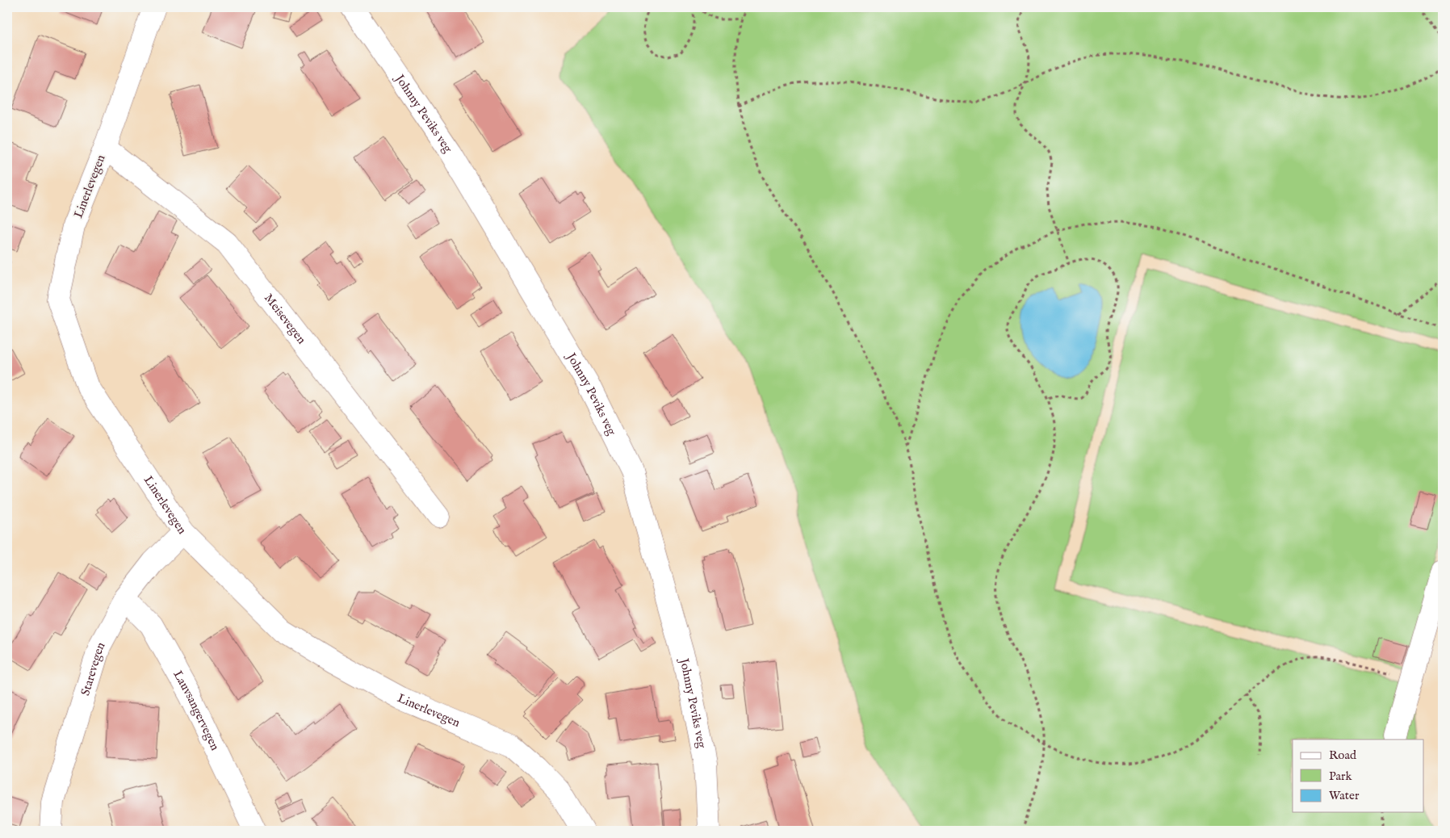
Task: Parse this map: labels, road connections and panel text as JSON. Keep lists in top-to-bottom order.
{
  "streets": {
    "street": [
      "Johnny Peviks veg",
      "Linerlevegen",
      "Meisevegen",
      "Starevegen",
      "Lauvsangervegen"
    ]
  },
  "crossings": [
    ["Linerlevegen", "Meisevegen"],
    ["Linerlevegen", "Starevegen"],
    ["Starevegen", "Lauvsangervegen"]
  ],
  "legend": ["Road", "Park", "Water"]
}
